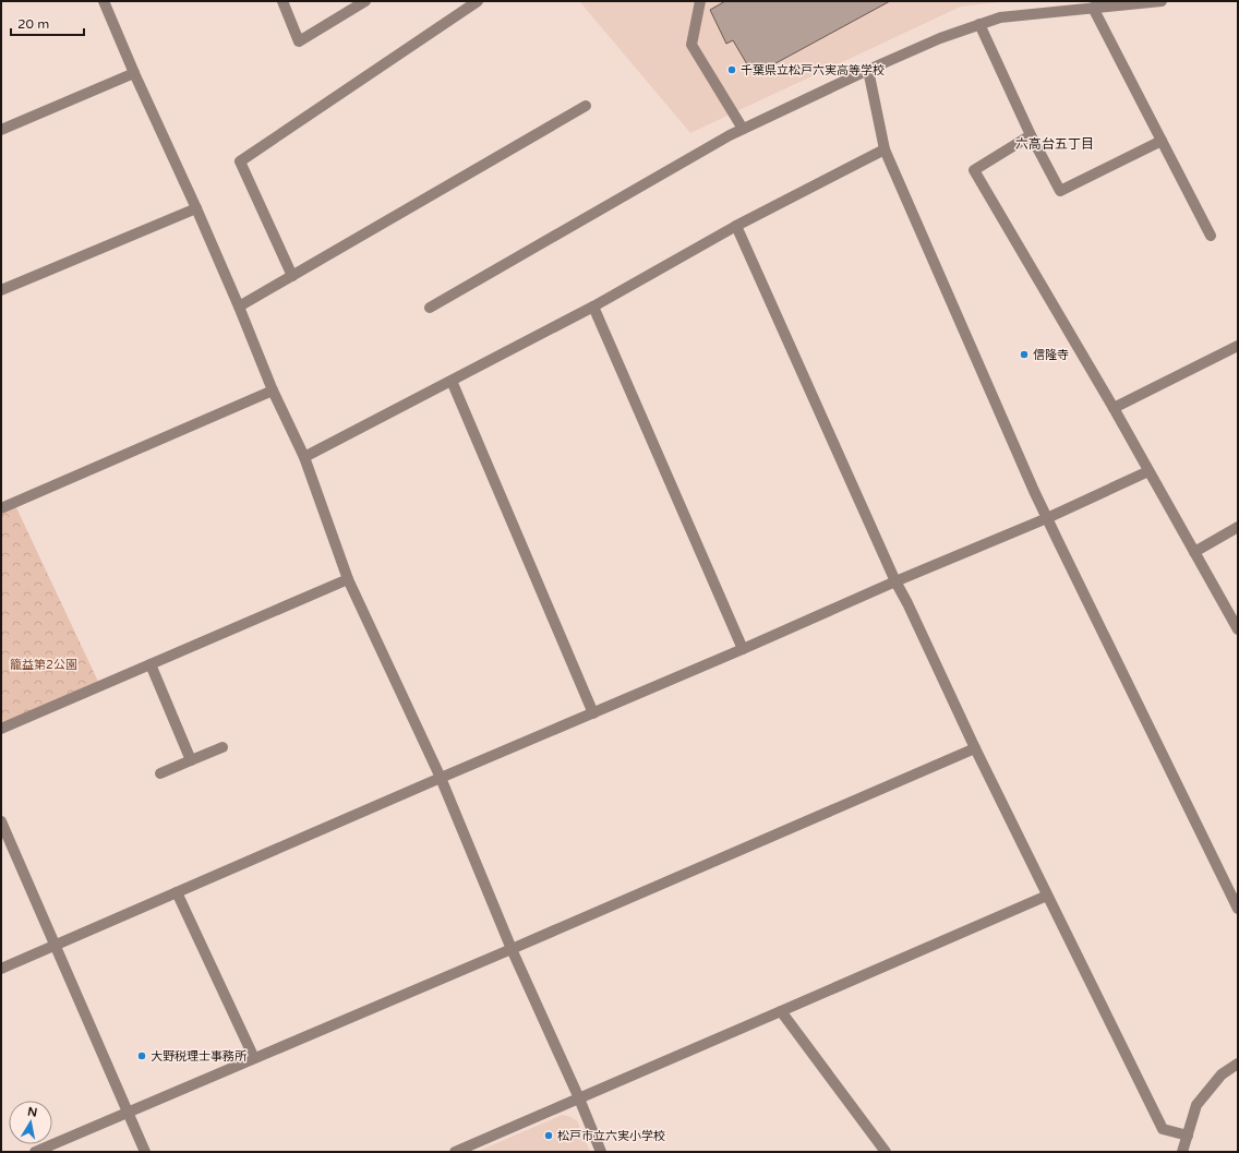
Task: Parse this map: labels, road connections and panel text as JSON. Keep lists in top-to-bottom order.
{
  "districts": ["六高台五丁目"],
  "parks": ["籠益第2公園"],
  "places": [
    "千葉県立松戸六実高等学校",
    "信隆寺",
    "大野税理士事務所",
    "松戸市立六実小学校"
  ],
  "scale_bar": "20 m",
  "north": "top"
}
